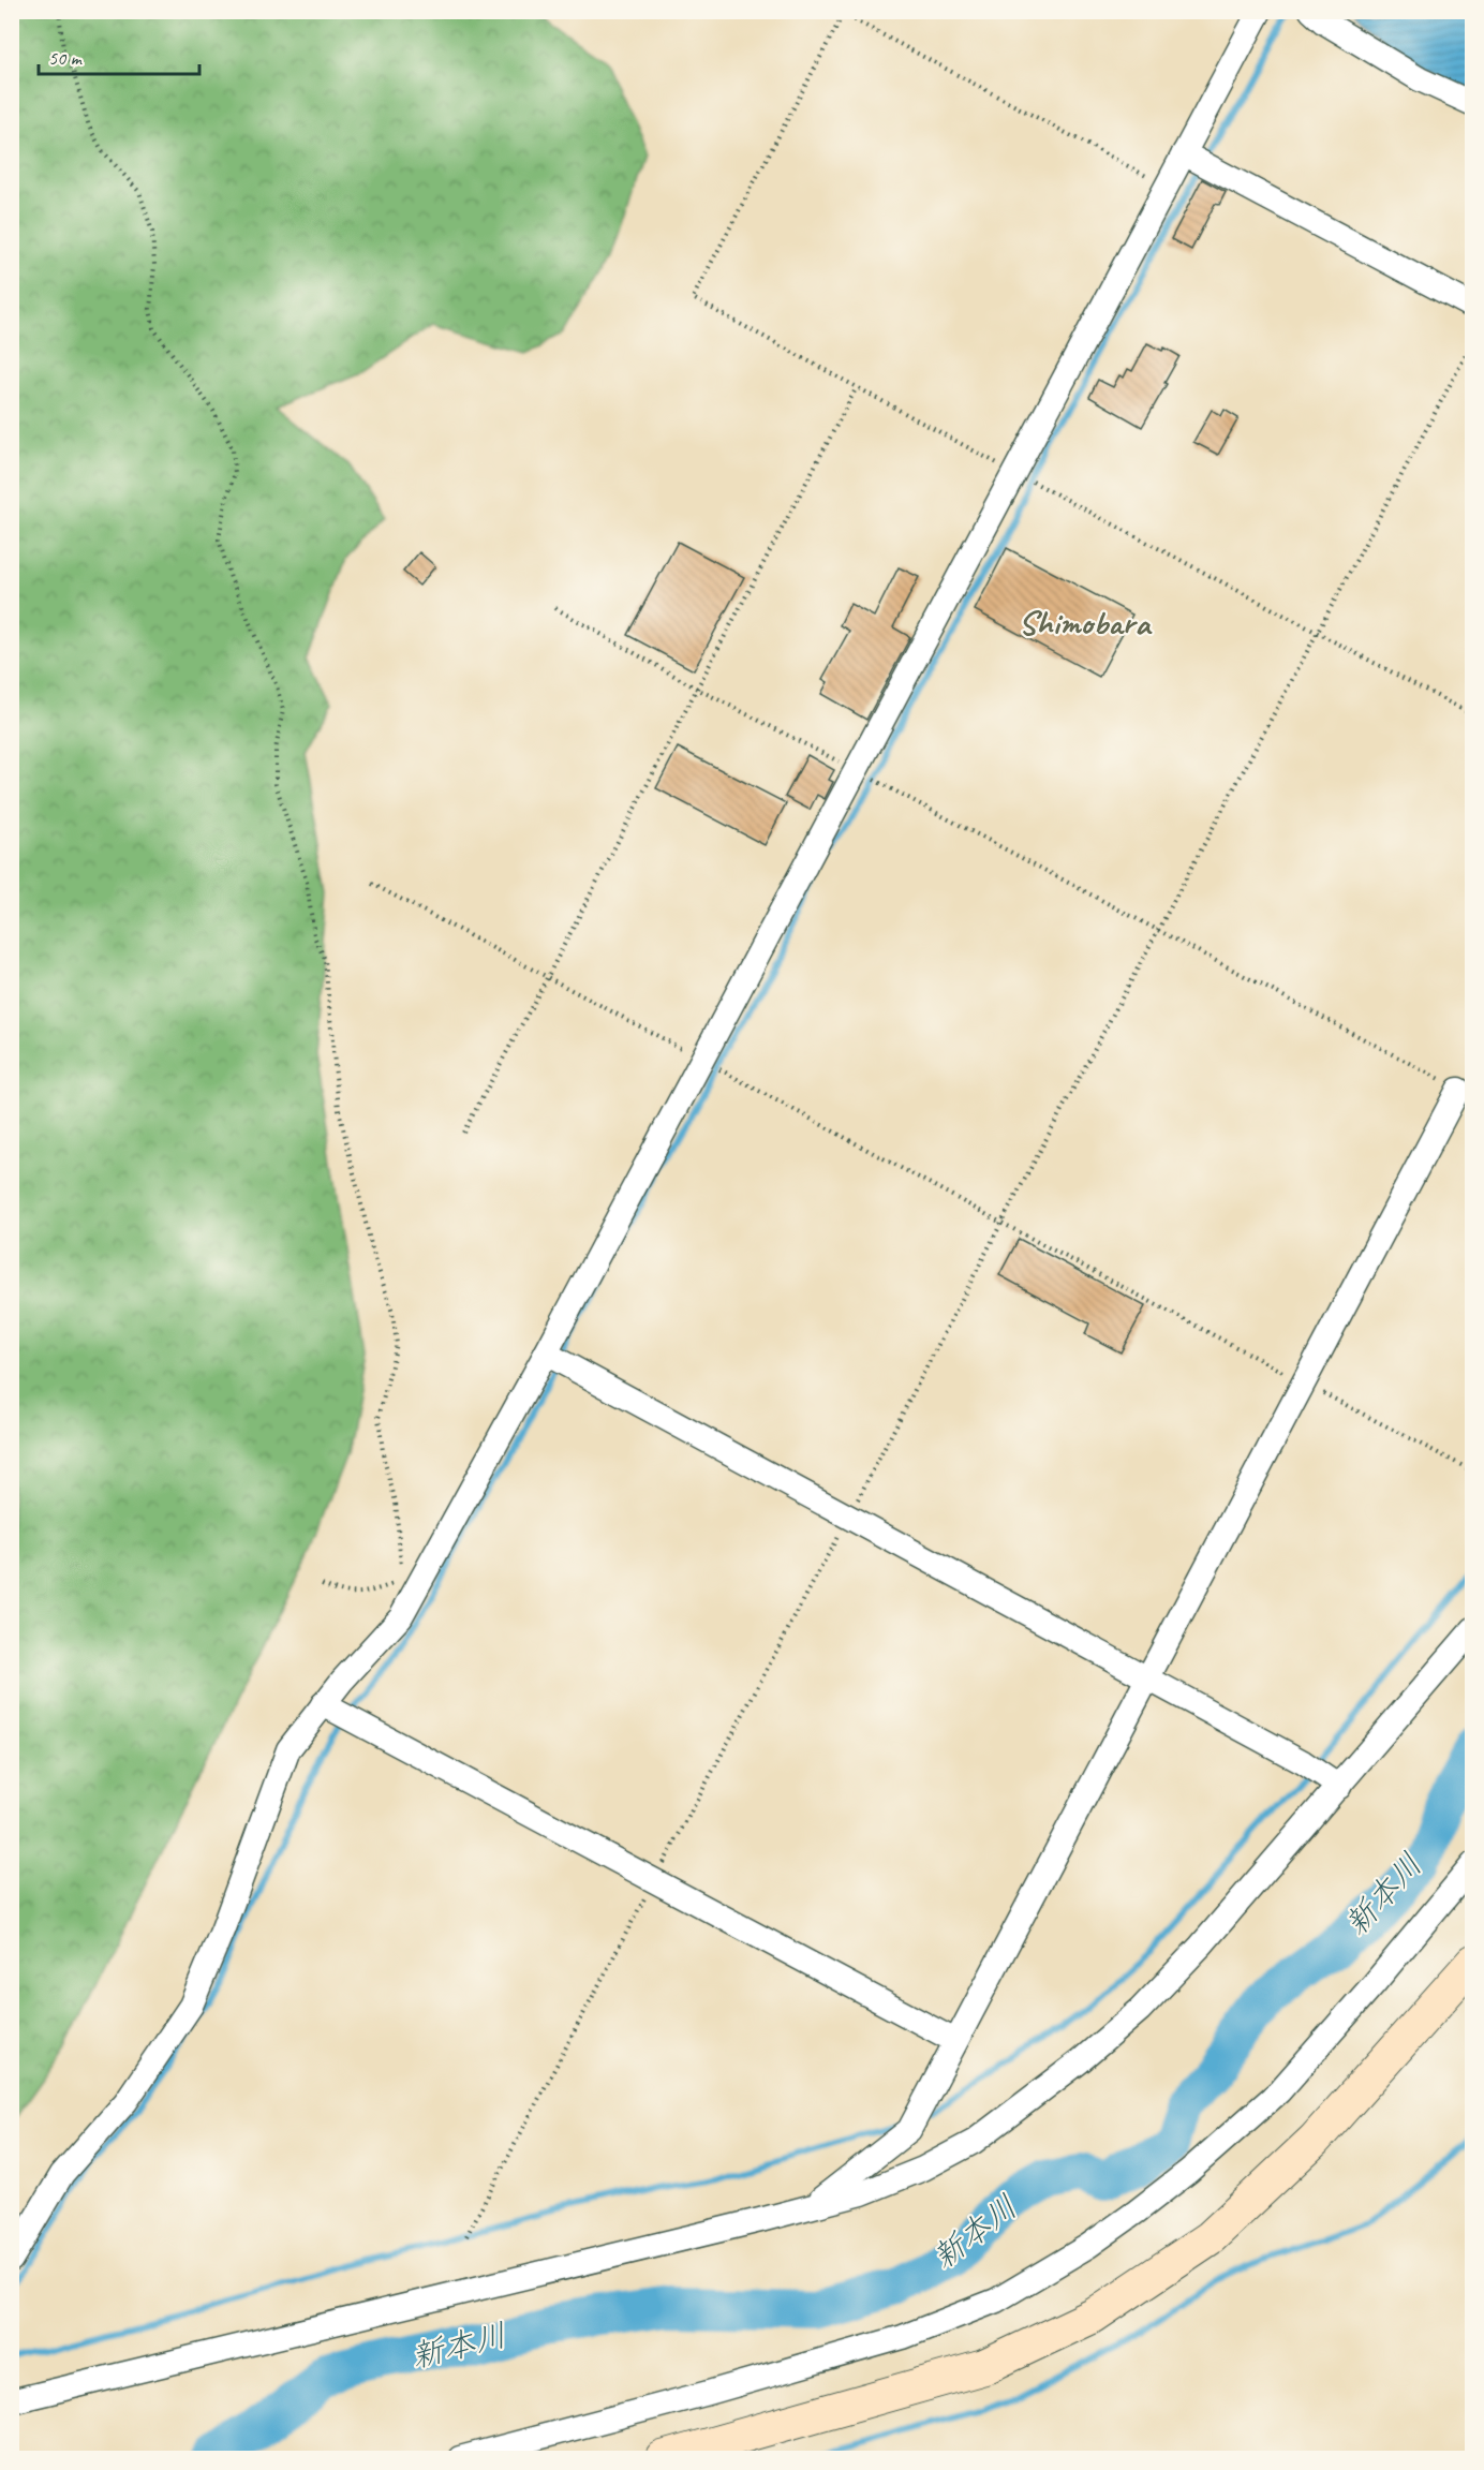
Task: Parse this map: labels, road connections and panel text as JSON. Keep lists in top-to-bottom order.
{
  "districts": ["Shimobara"],
  "water": ["新本川"],
  "scale_bar": "50 m"
}
